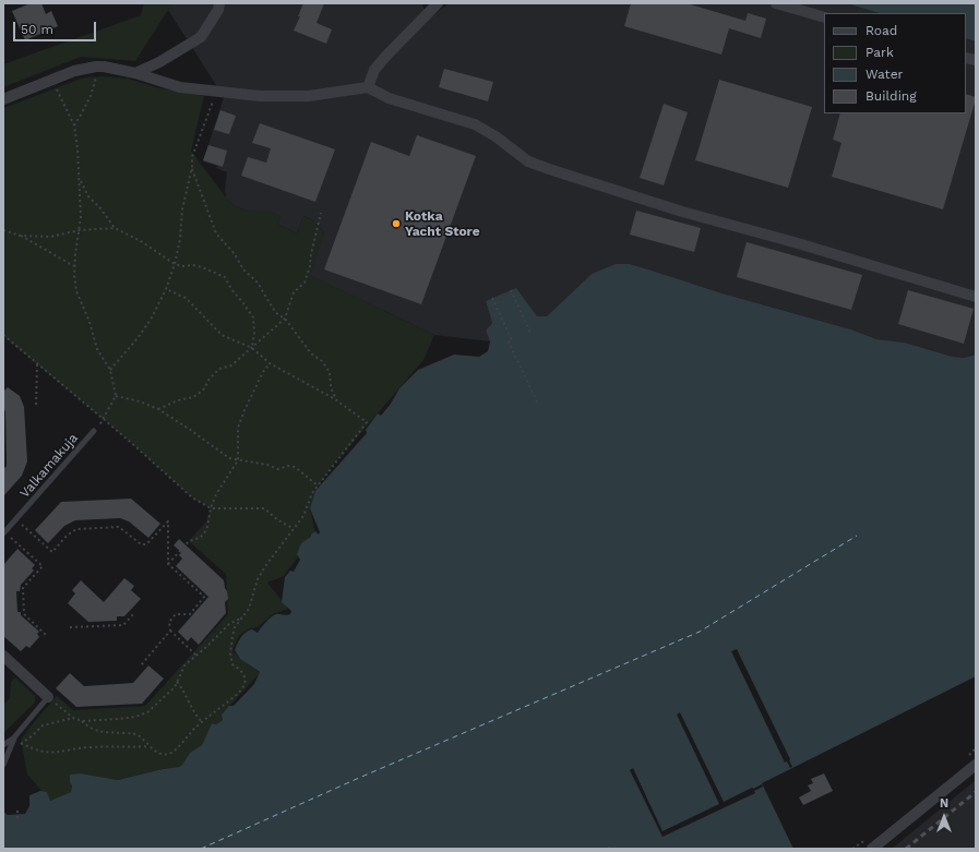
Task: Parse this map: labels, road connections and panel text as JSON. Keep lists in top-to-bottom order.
{
  "streets": {
    "lane": ["Valkamakuja"]
  },
  "places": ["Kotka Yacht Store"],
  "legend": [
    "Road",
    "Park",
    "Water",
    "Building"
  ],
  "scale_bar": "50 m",
  "north": "top"
}
